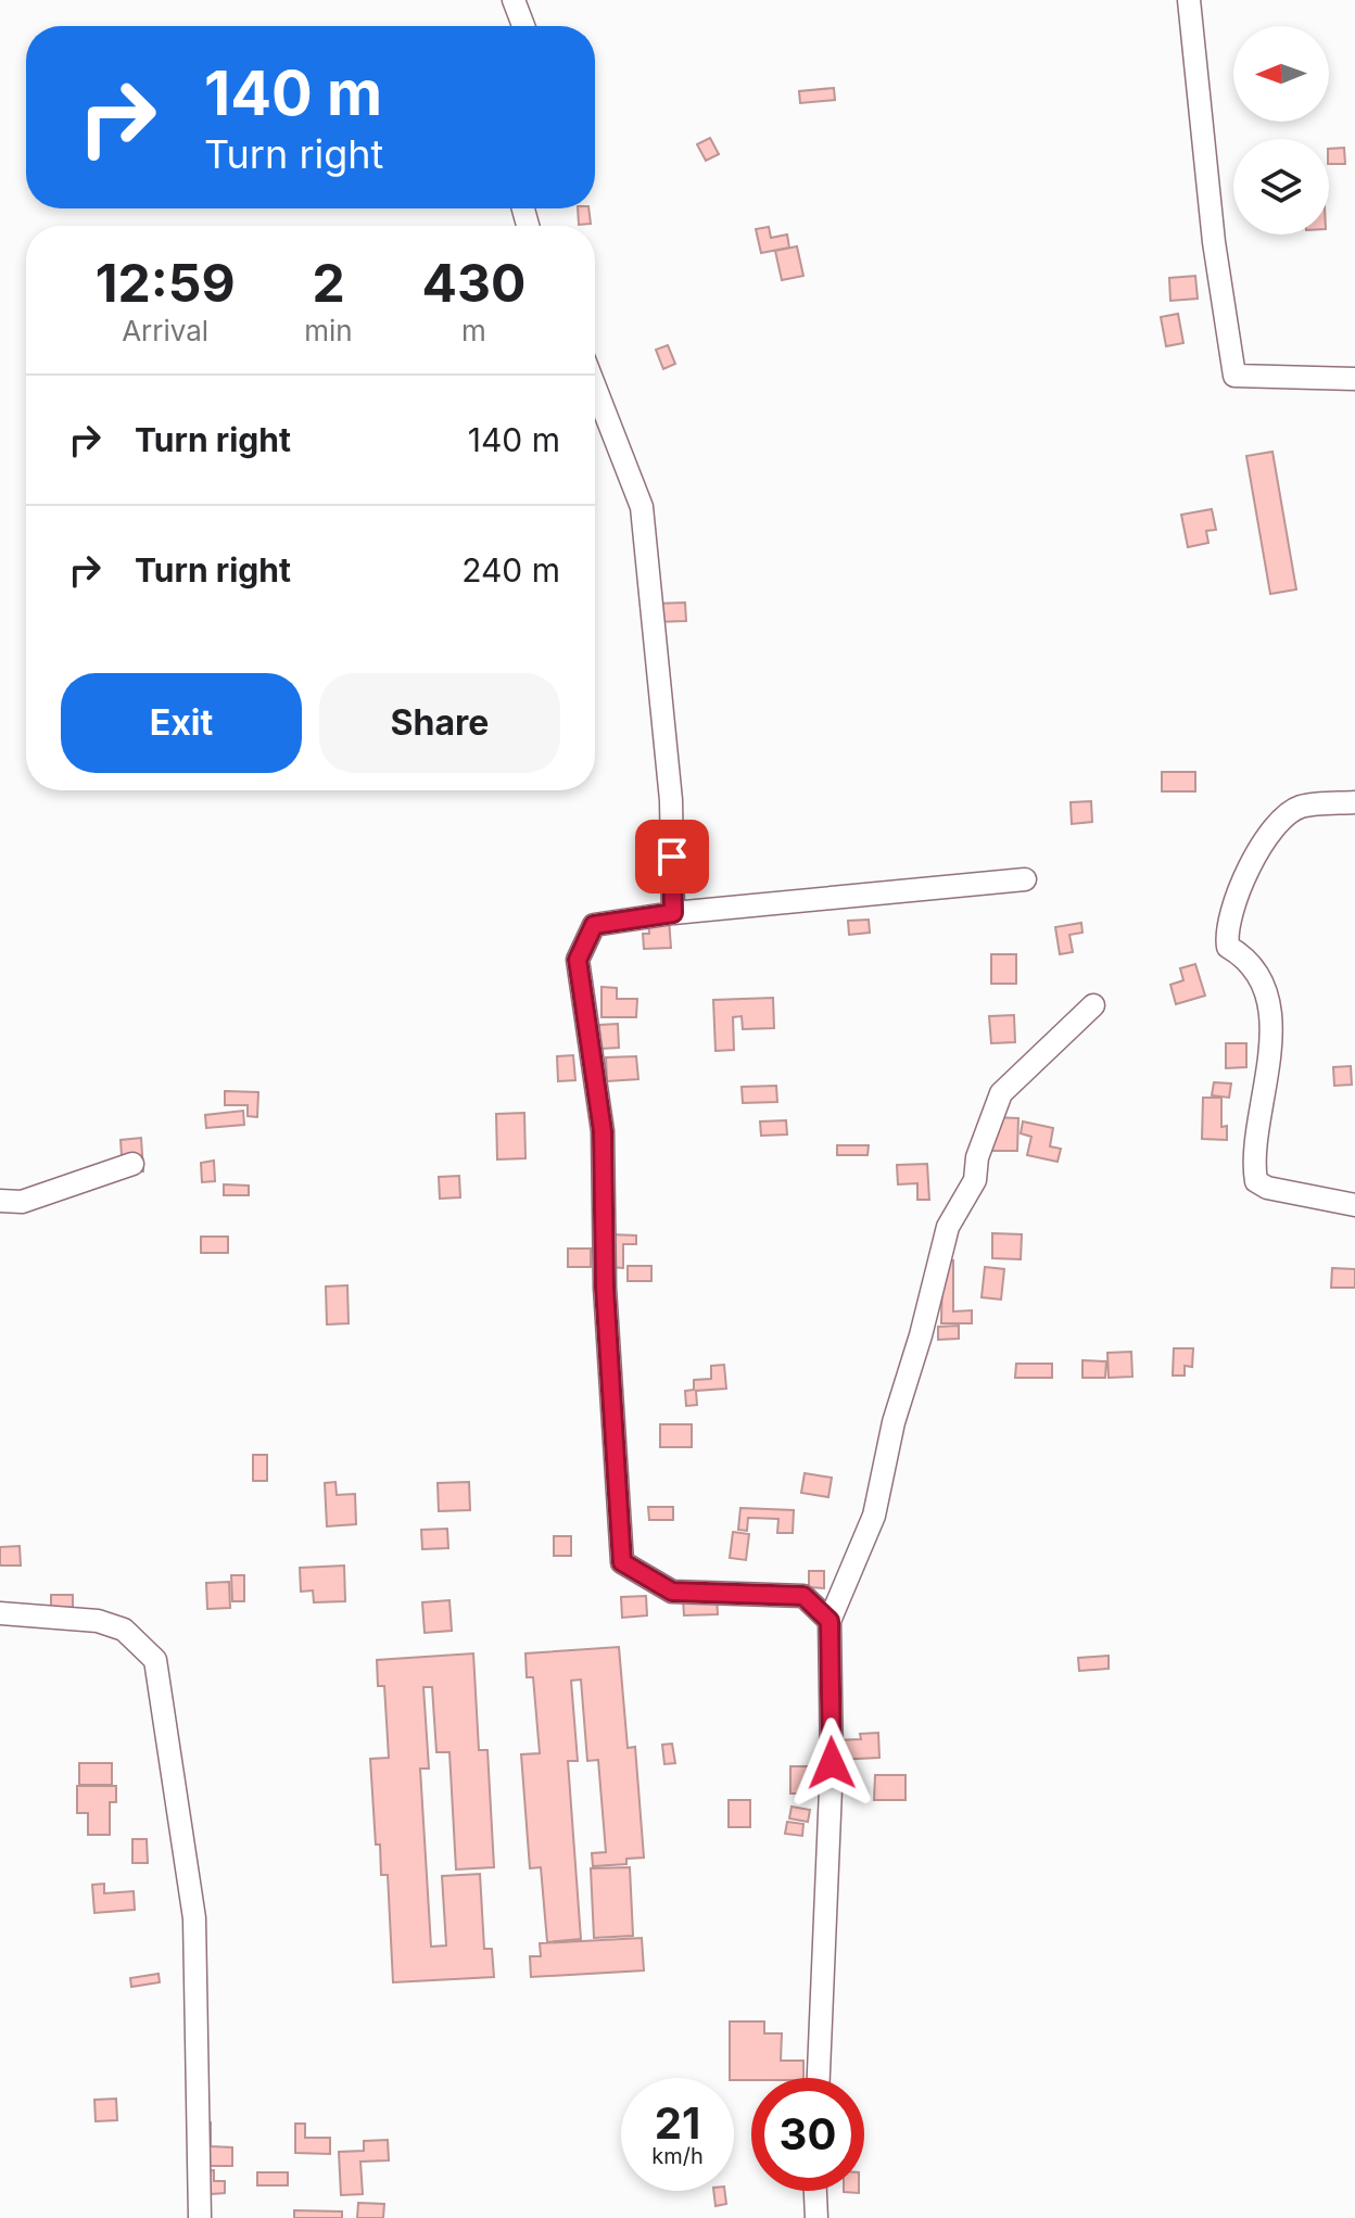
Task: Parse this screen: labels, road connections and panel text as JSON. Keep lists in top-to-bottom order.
{
  "north": "left",
  "page": {
    "turn": ["140 m", "Turn right"],
    "eta": [
      "12:59",
      "Arrival",
      "2",
      "min",
      "430",
      "m"
    ],
    "list": [
      {
        "name": "Turn right",
        "value": "140 m"
      },
      {
        "name": "Turn right",
        "value": "240 m"
      }
    ],
    "buttons": ["Exit", "Share"],
    "speed": "21 km/h",
    "limit": "30"
  }
}
